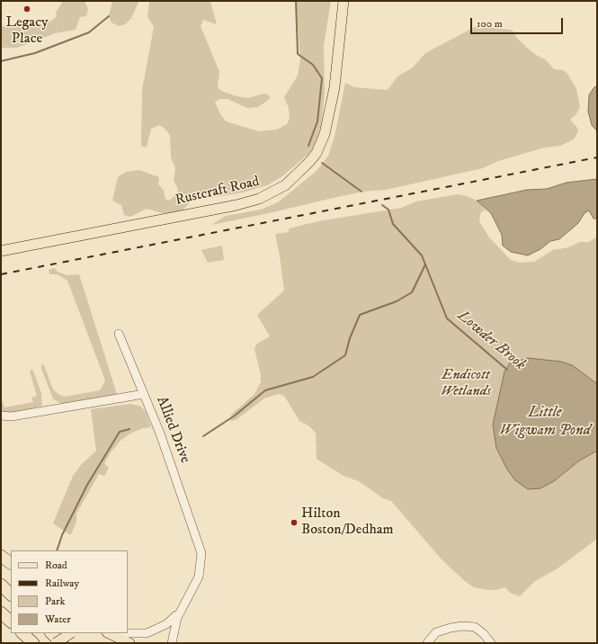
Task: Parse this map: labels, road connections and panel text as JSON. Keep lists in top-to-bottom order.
{
  "streets": {
    "main road": ["Rustcraft Road"],
    "street": ["Allied Drive"]
  },
  "water": ["Lowder Brook", "Little Wigwam Pond"],
  "parks": ["Endicott Wetlands"],
  "places": ["Legacy Place", "Hilton Boston/Dedham"],
  "legend": [
    "Road",
    "Railway",
    "Park",
    "Water"
  ],
  "scale_bar": "100 m"
}
